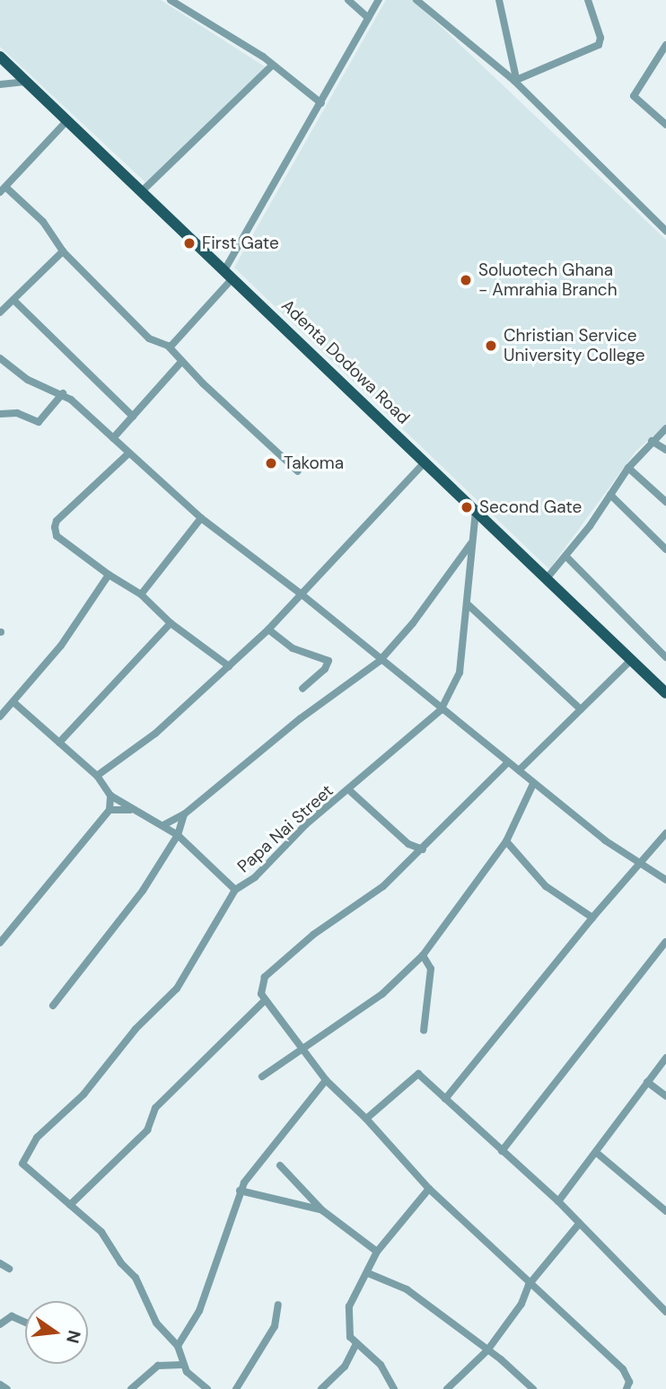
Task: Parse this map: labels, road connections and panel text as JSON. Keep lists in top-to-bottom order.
{
  "streets": {
    "main road": ["Adenta Dodowa Road"],
    "street": ["Papa Nai Street"]
  },
  "crossings": [
    ["Adenta Dodowa Road", "Papa Nai Street"]
  ],
  "places": [
    "First Gate",
    "Soluotech Ghana - Amrahia Branch",
    "Christian Service University College",
    "Takoma",
    "Second Gate"
  ],
  "north": "right"
}
